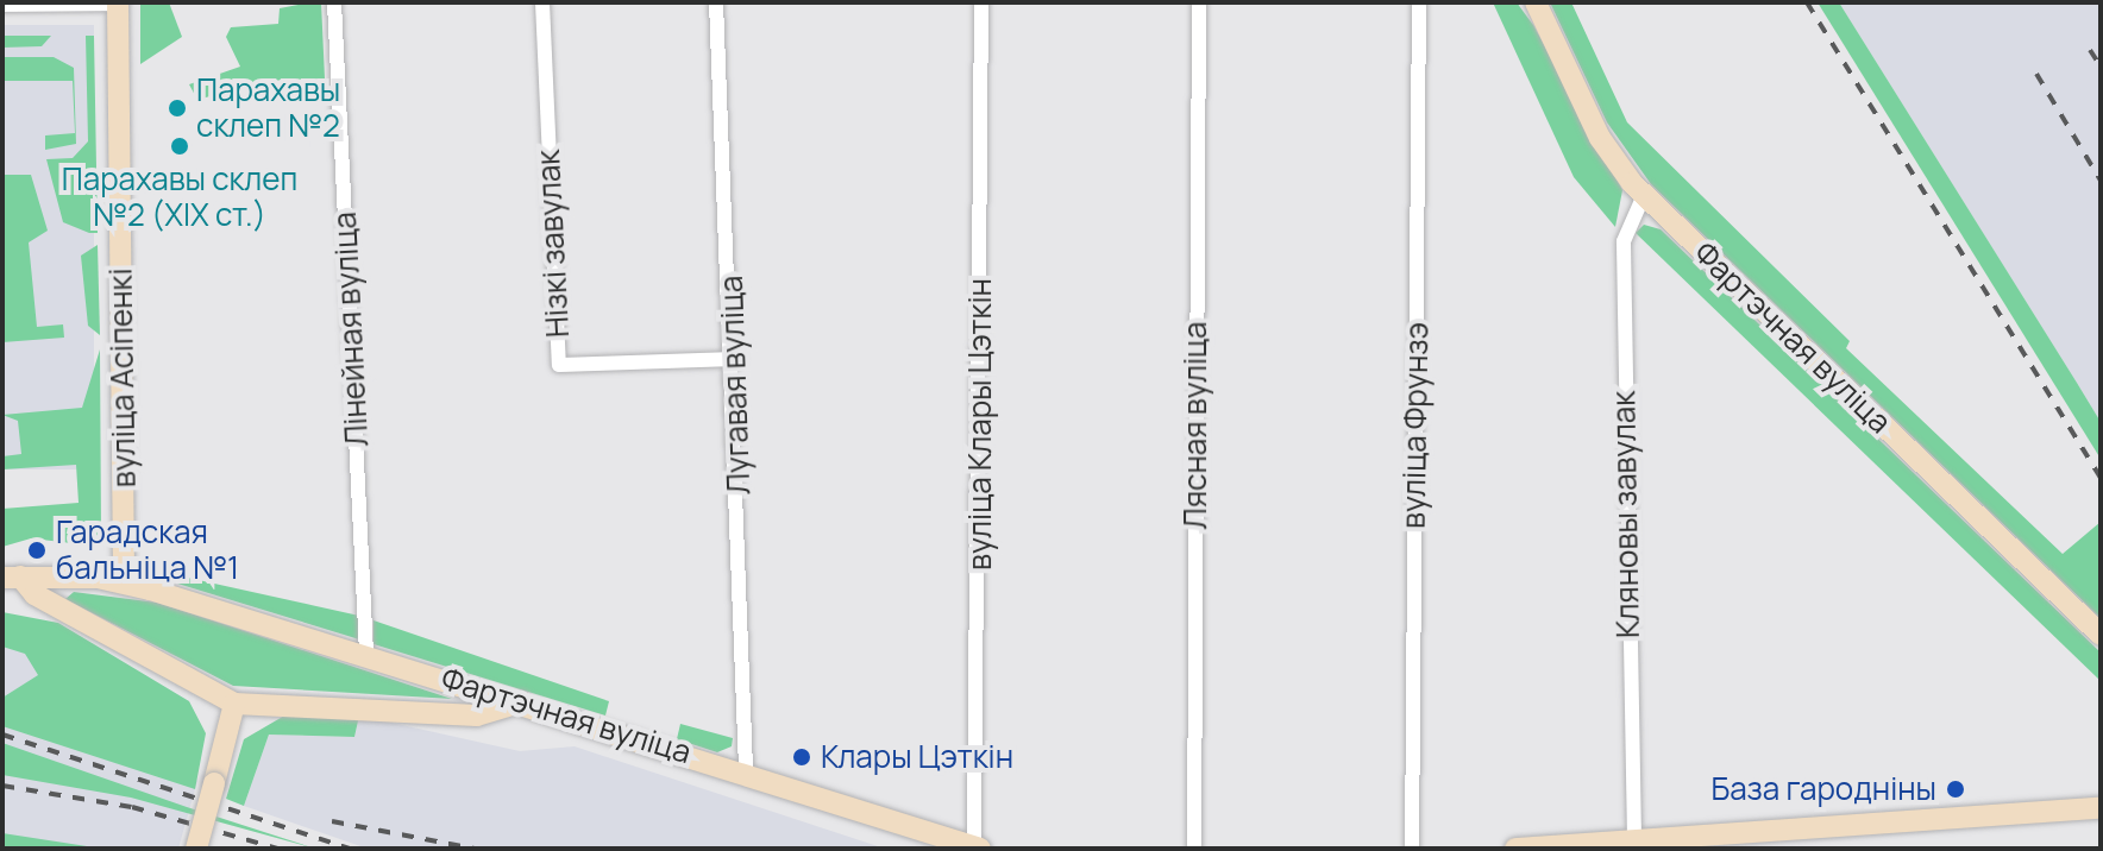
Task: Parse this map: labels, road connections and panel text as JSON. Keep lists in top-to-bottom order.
{
  "streets": {
    "main road": ["Фартэчная вуліца", "вуліца Асіпенкі"],
    "street": [
      "Нізкі завулак",
      "Лінейная вуліца",
      "Лугавая вуліца",
      "вуліца Клары Цэткін",
      "Лясная вуліца",
      "вуліца Фрунзэ",
      "Кляновы завулак"
    ]
  },
  "crossings": [
    ["Нізкі завулак", "Лугавая вуліца"],
    ["Лінейная вуліца", "Фартэчная вуліца"],
    ["Фартэчная вуліца", "вуліца Асіпенкі"],
    ["Фартэчная вуліца", "Лугавая вуліца"],
    ["Фартэчная вуліца", "вуліца Клары Цэткін"],
    ["Фартэчная вуліца", "Кляновы завулак"]
  ],
  "places": [
    "Парахавы склеп №2",
    "Парахавы склеп №2 (XIX ст.)",
    "Гарадская бальніца №1",
    "Клары Цэткін",
    "База гародніны"
  ]
}
